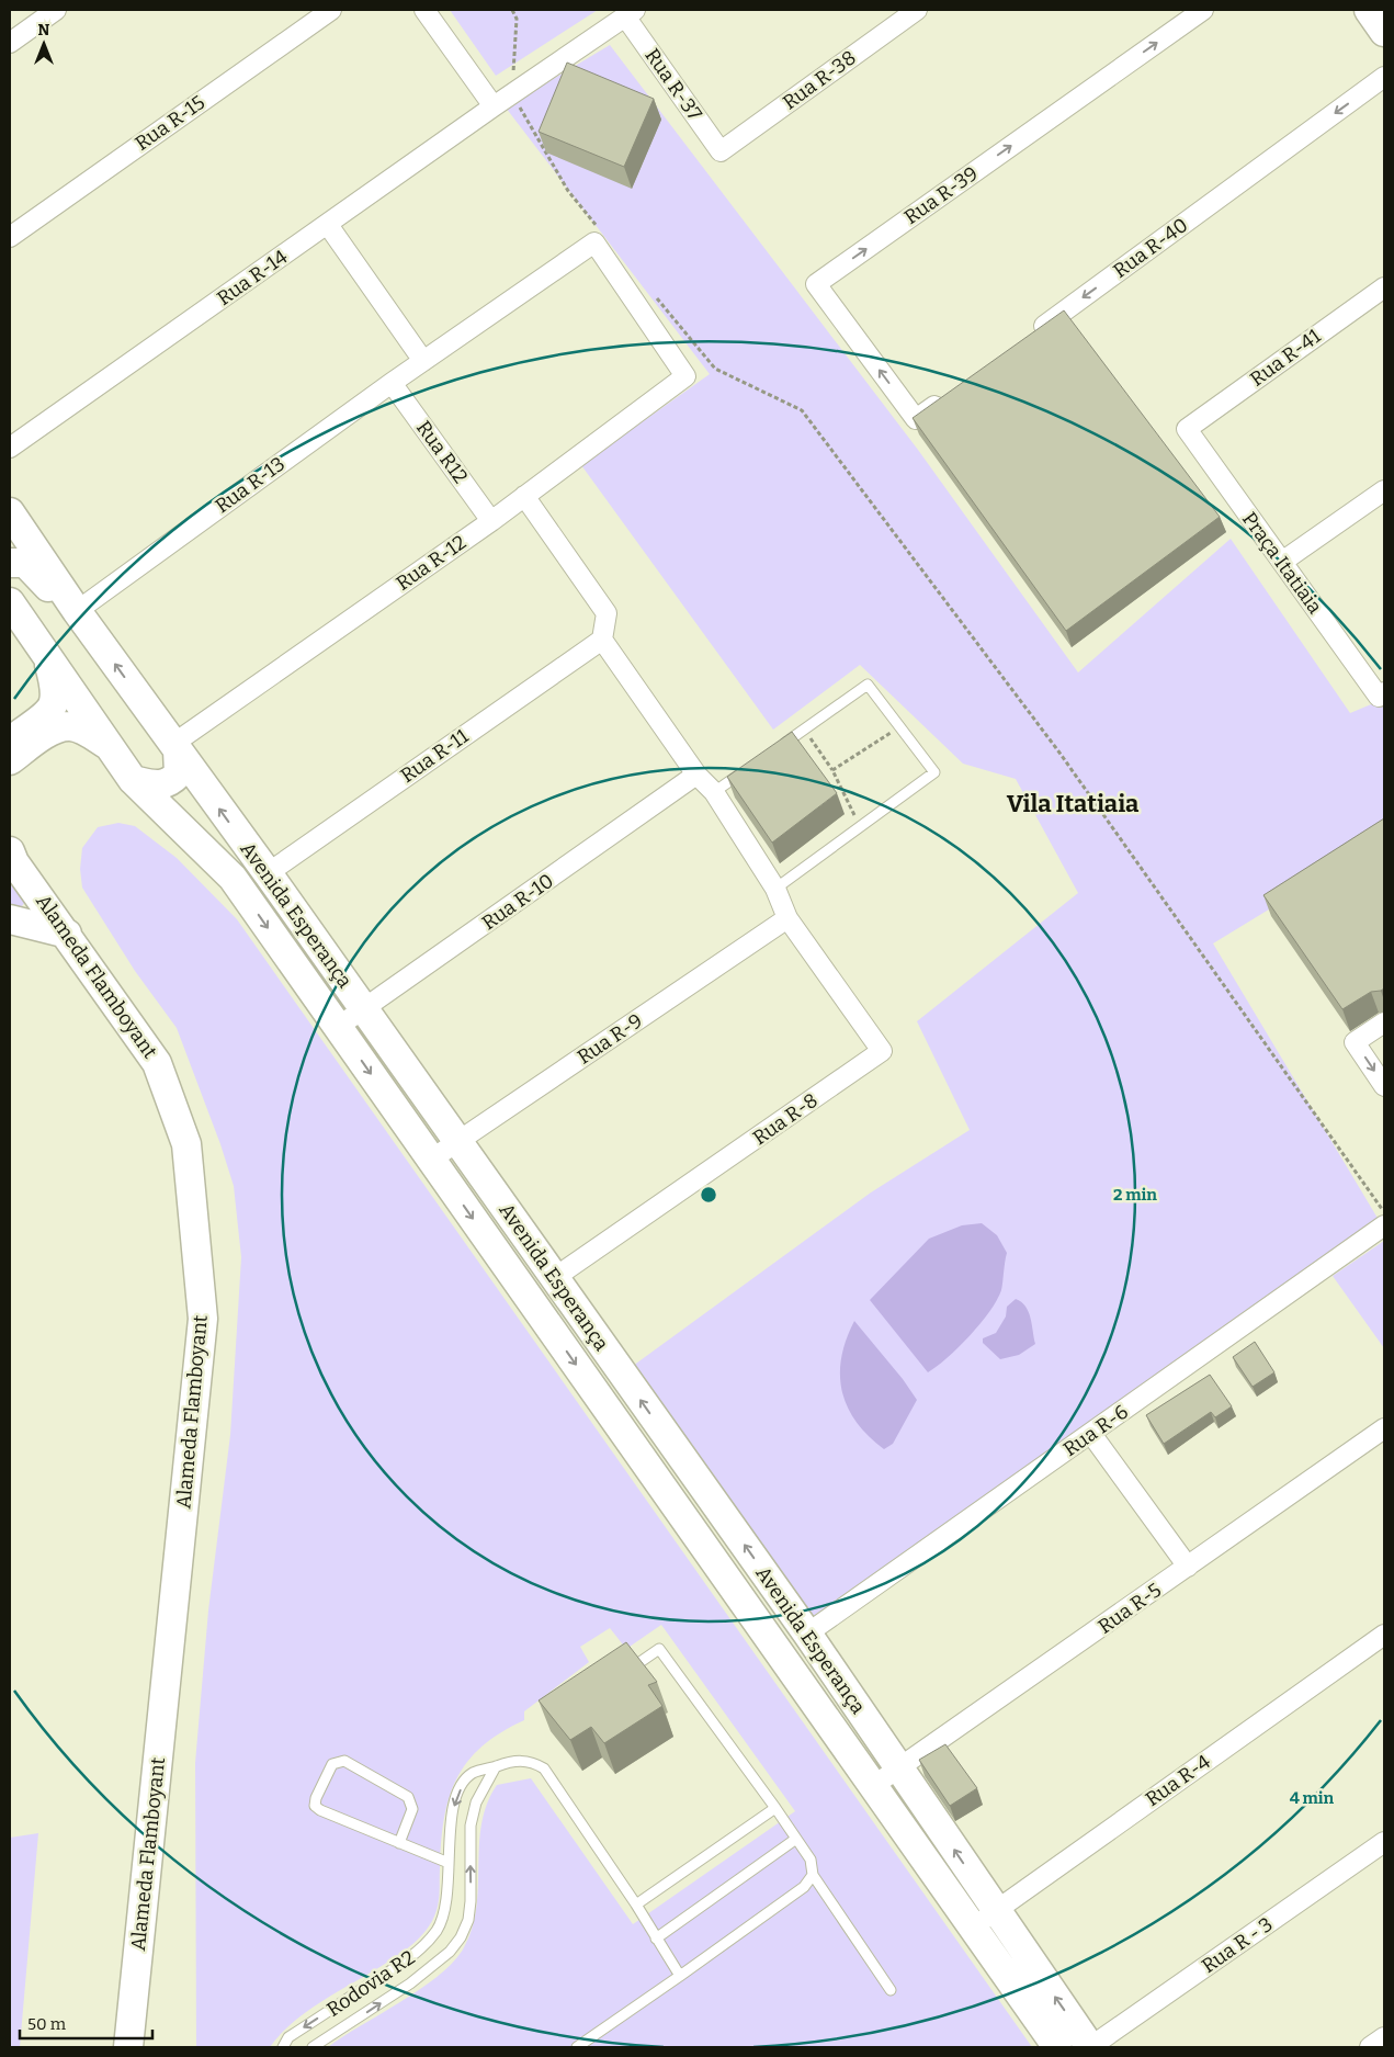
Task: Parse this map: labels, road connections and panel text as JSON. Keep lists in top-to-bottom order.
{
  "streets": {
    "main road": ["Avenida Esperança", "Alameda Flamboyant"],
    "street": [
      "Rua R-38",
      "Rua R-37",
      "Rua R-15",
      "Rua R-39",
      "Rua R-40",
      "Rua R-14",
      "Rua R-41",
      "Rua R12",
      "Rua R-13",
      "Rua R-12",
      "Praça Itatiaia",
      "Rua R-11",
      "Rua R-10",
      "Rua R-9",
      "Rua R-8",
      "Rua R-6",
      "Rua R-5",
      "Rua R-4",
      "Rua R - 3"
    ],
    "lane": ["Rodovia R2"]
  },
  "crossings": [
    ["Rua R-38", "Rua R-37"],
    ["Rua R-37", "Rua R-14"],
    ["Rua R-41", "Praça Itatiaia"],
    ["Rua R12", "Rua R-13"],
    ["Rua R12", "Rua R-12"],
    ["Rua R-13", "Rua R-12"],
    ["Rua R-13", "Avenida Esperança"],
    ["Rua R-12", "Avenida Esperança"],
    ["Rua R-11", "Avenida Esperança"],
    ["Rua R-10", "Avenida Esperança"],
    ["Avenida Esperança", "Rua R-9"],
    ["Avenida Esperança", "Rua R-8"],
    ["Avenida Esperança", "Rua R-6"],
    ["Avenida Esperança", "Rua R-5"],
    ["Avenida Esperança", "Rua R-4"],
    ["Avenida Esperança", "Rua R - 3"],
    ["Rua R-9", "Rua R-8"]
  ],
  "one_way": ["Rua R-40"],
  "districts": ["Vila Itatiaia"],
  "scale_bar": "50 m",
  "north": "top",
  "rings": ["2 min", "4 min"]
}
